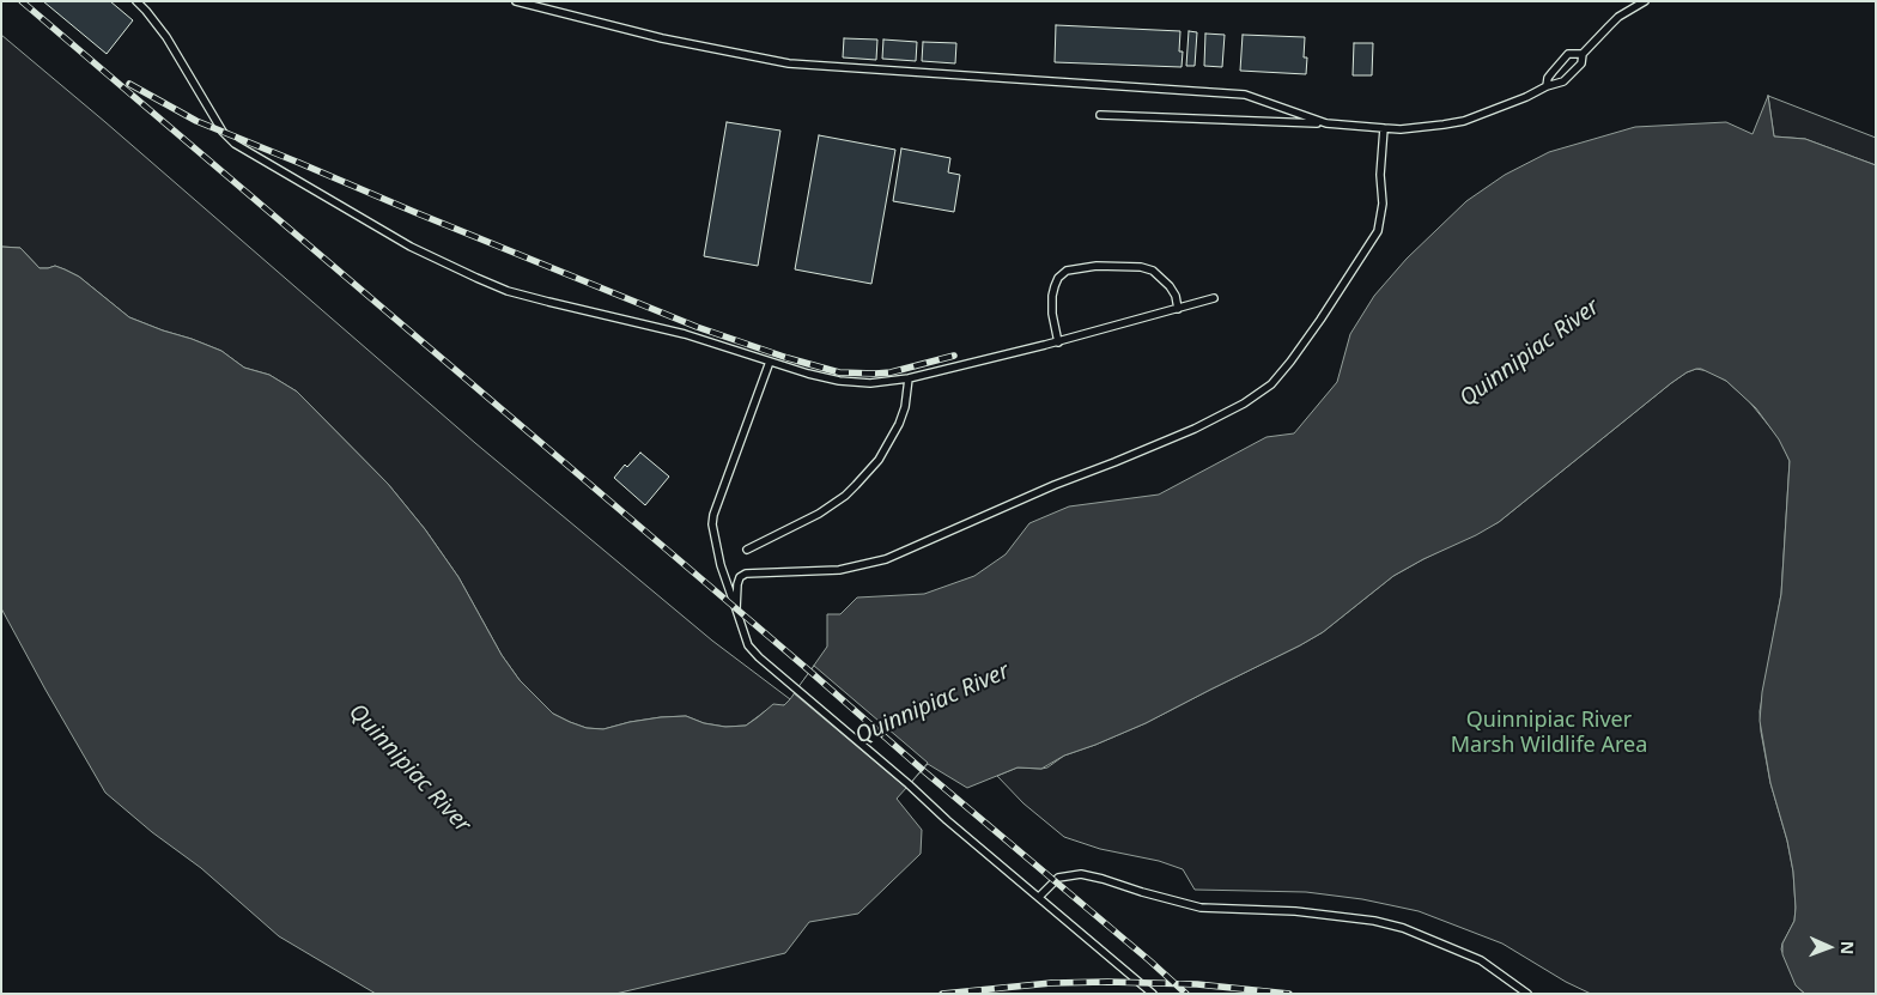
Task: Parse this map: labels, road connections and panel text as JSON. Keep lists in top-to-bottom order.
{
  "water": ["Quinnipiac River"],
  "parks": ["Quinnipiac River Marsh Wildlife Area"],
  "north": "right"
}
